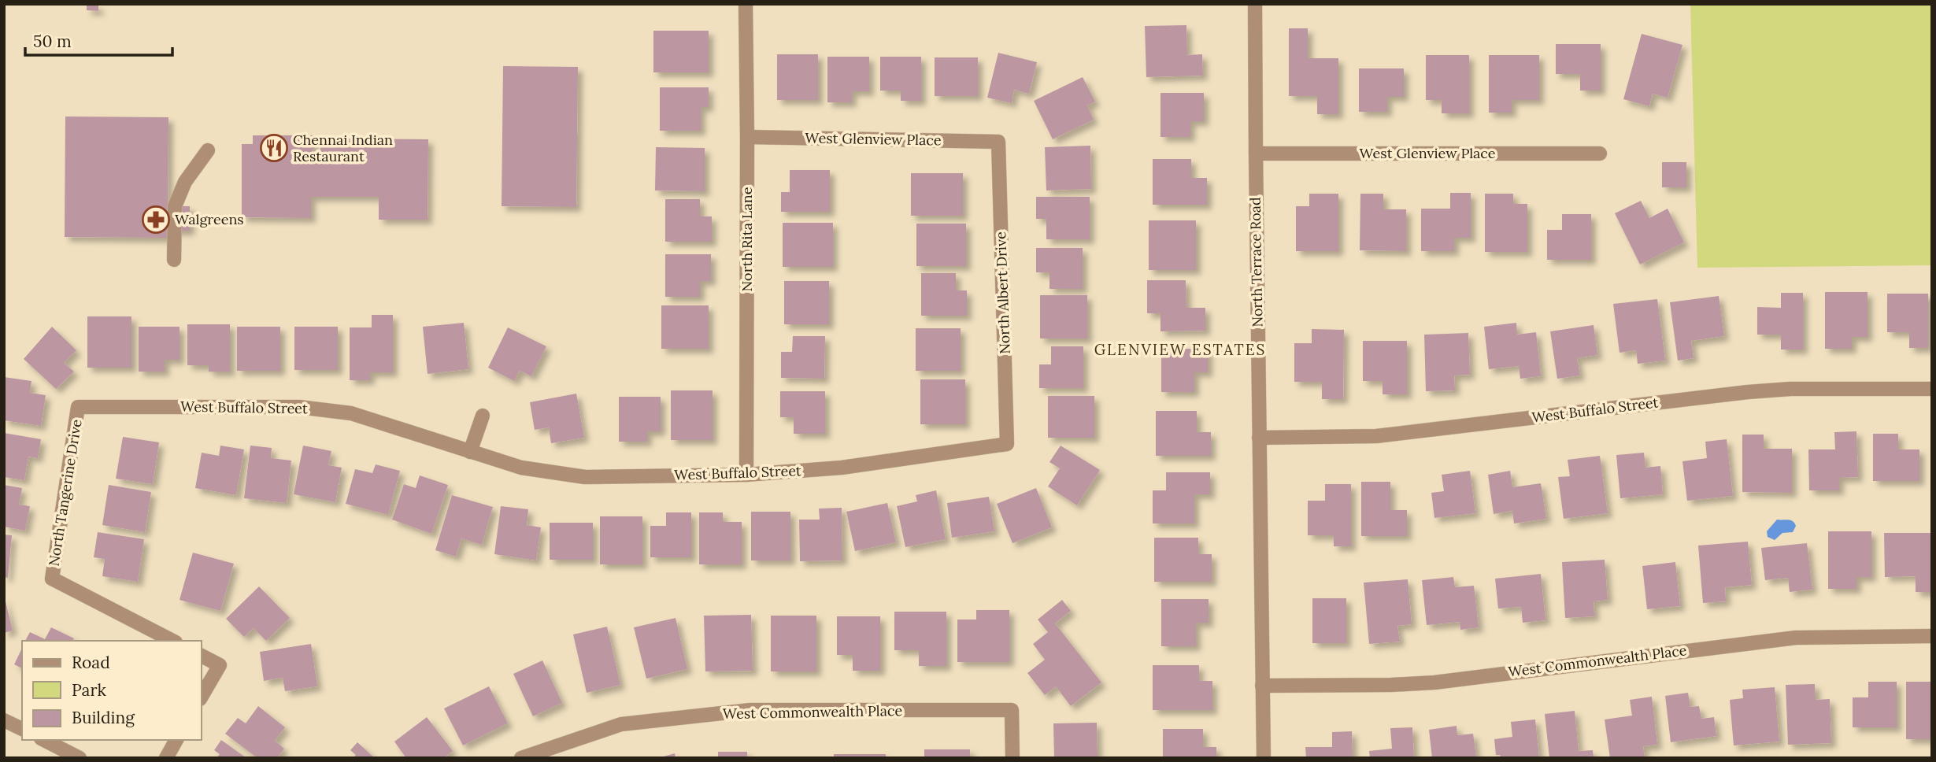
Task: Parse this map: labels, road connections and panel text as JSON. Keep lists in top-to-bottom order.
{
  "streets": {
    "street": [
      "West Glenview Place",
      "North Rita Lane",
      "North Terrace Road",
      "North Albert Drive",
      "West Buffalo Street",
      "North Tangerine Drive",
      "West Commonwealth Place"
    ]
  },
  "crossings": [
    ["West Glenview Place", "North Rita Lane"],
    ["West Glenview Place", "North Terrace Road"],
    ["West Glenview Place", "North Albert Drive"],
    ["North Rita Lane", "West Buffalo Street"],
    ["North Terrace Road", "West Buffalo Street"],
    ["North Terrace Road", "West Commonwealth Place"],
    ["North Albert Drive", "West Buffalo Street"],
    ["West Buffalo Street", "North Tangerine Drive"]
  ],
  "districts": ["GLENVIEW ESTATES"],
  "places": {
    "restaurant": ["Chennai Indian Restaurant"],
    "pharmacy": ["Walgreens"]
  },
  "legend": ["Road", "Park", "Building"],
  "scale_bar": "50 m"
}
